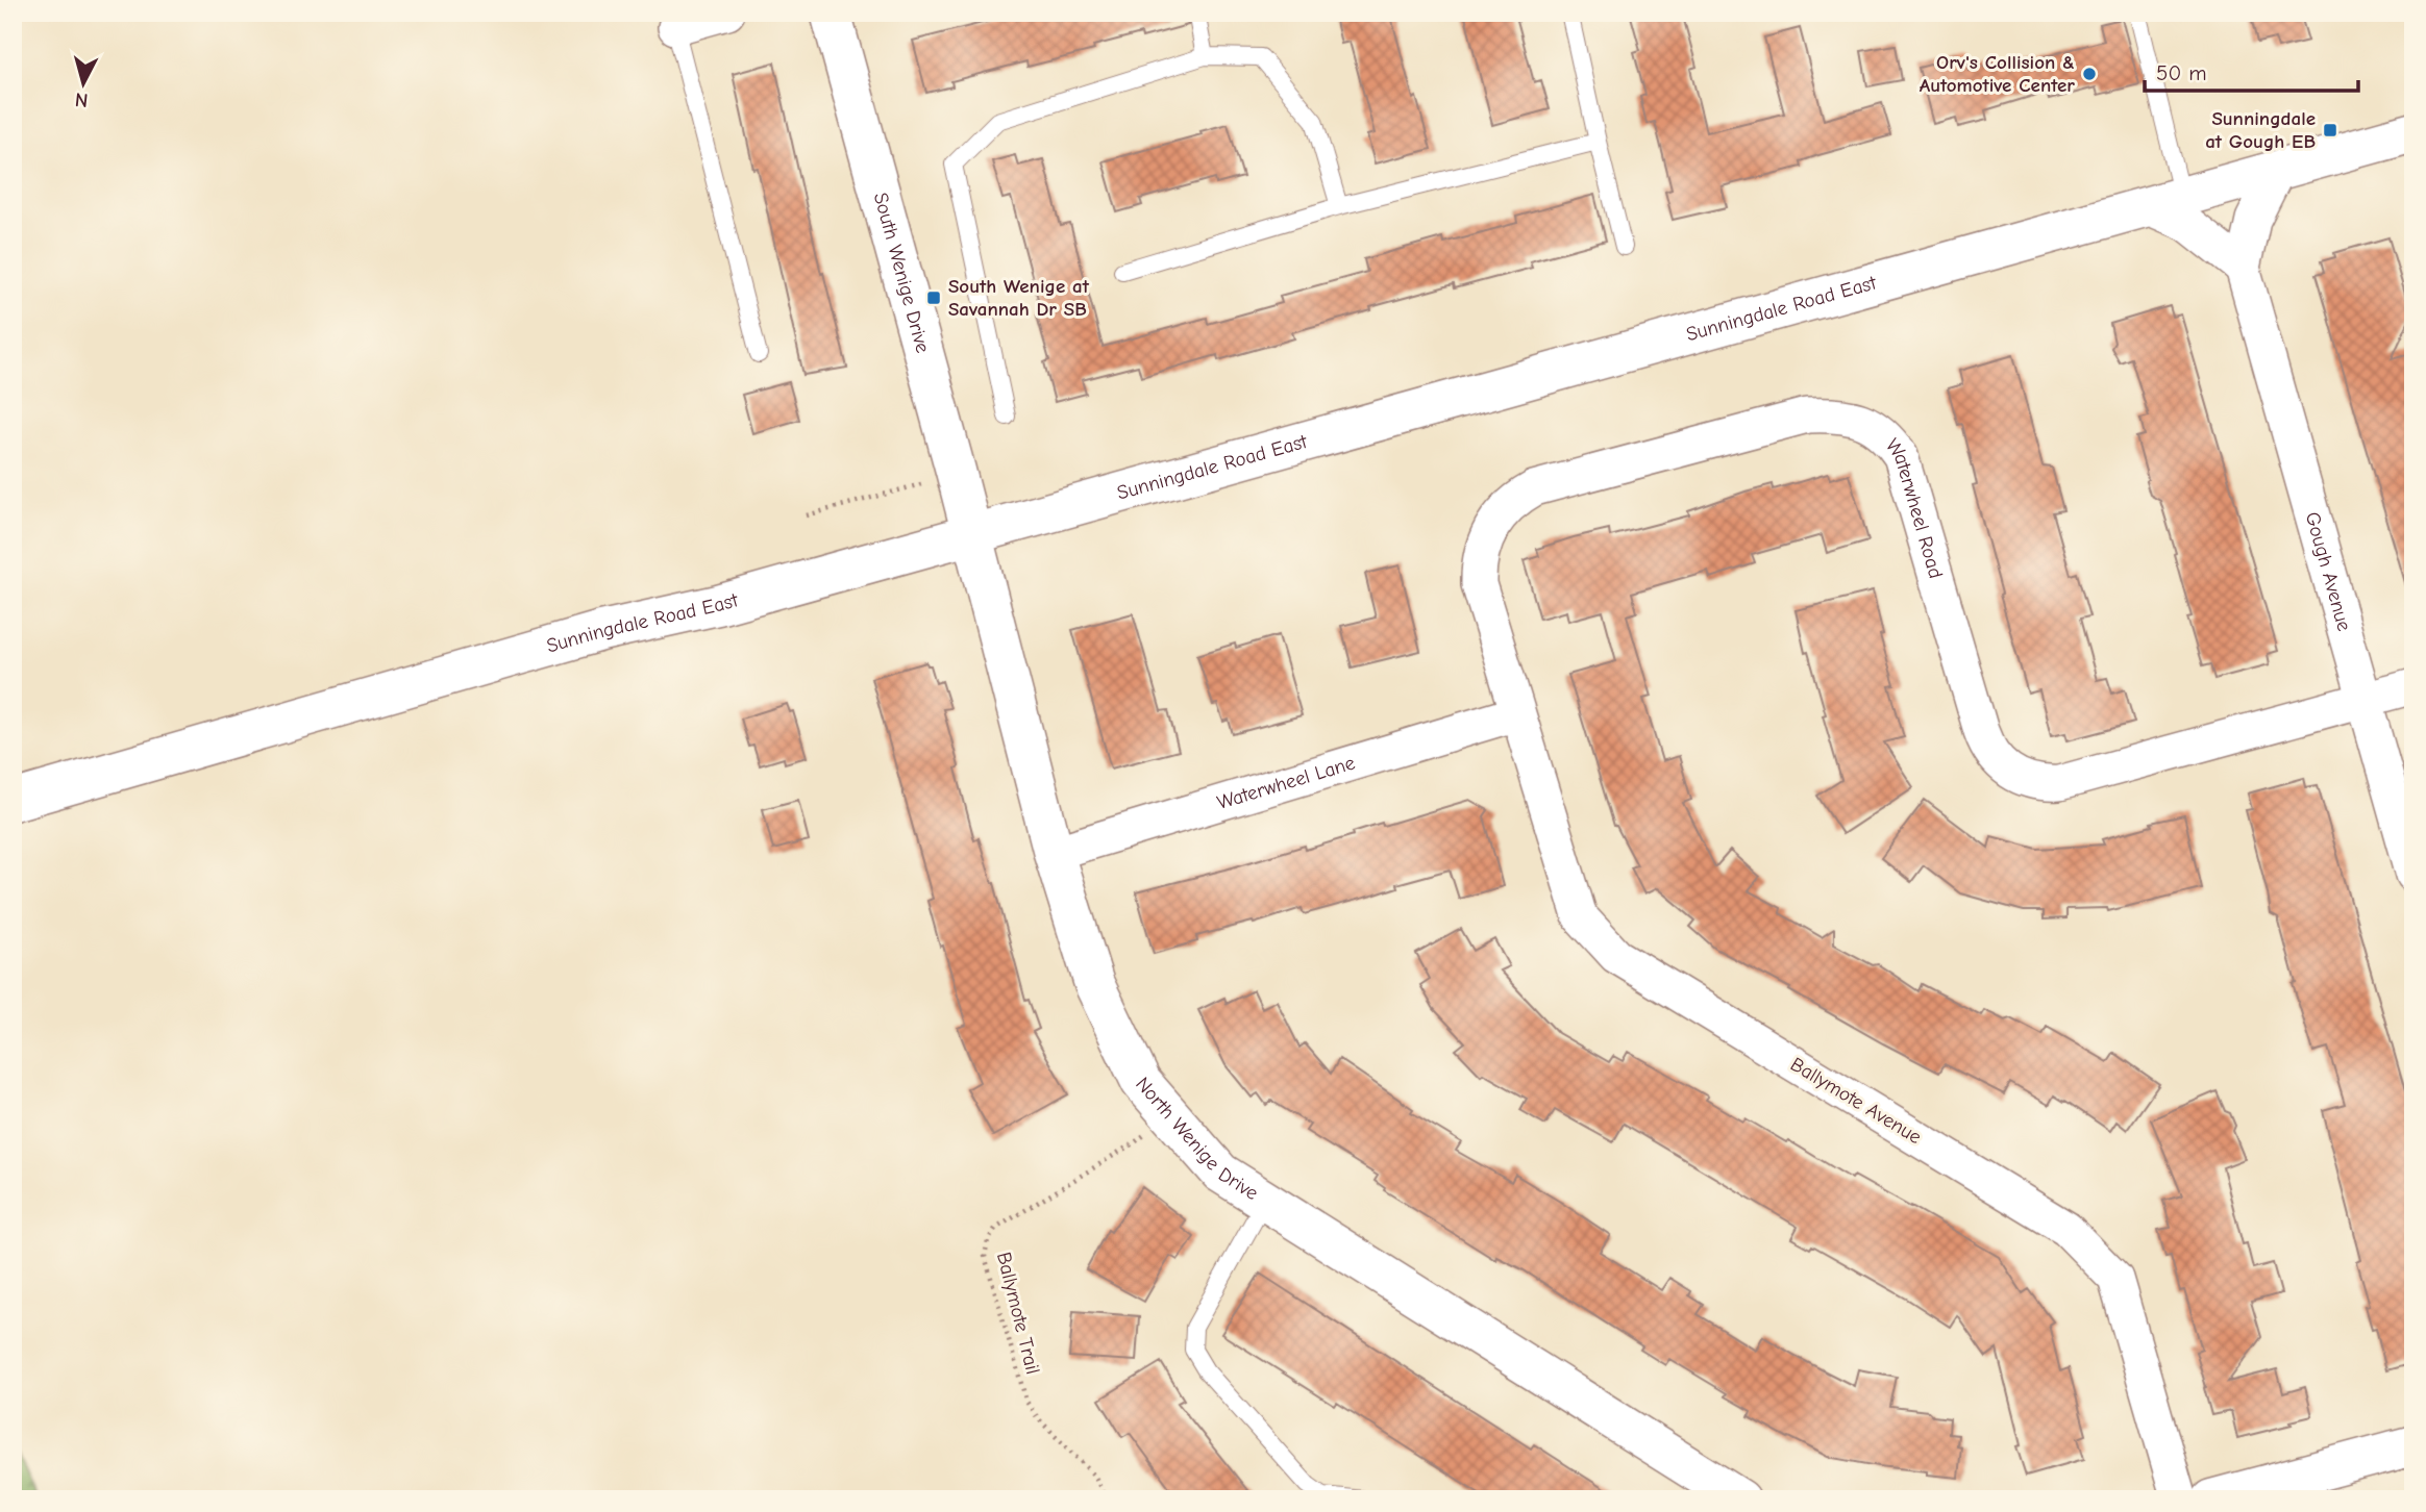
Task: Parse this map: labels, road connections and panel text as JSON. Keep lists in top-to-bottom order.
{
  "streets": {
    "main road": ["South Wenige Drive", "Sunningdale Road East", "North Wenige Drive"],
    "street": [
      "Waterwheel Road",
      "Gough Avenue",
      "Waterwheel Lane",
      "Ballymote Avenue"
    ],
    "path": ["Ballymote Trail"]
  },
  "crossings": [
    ["South Wenige Drive", "Sunningdale Road East"],
    ["South Wenige Drive", "North Wenige Drive"],
    ["Sunningdale Road East", "Gough Avenue"],
    ["Sunningdale Road East", "North Wenige Drive"],
    ["Waterwheel Road", "Gough Avenue"],
    ["Waterwheel Road", "Waterwheel Lane"],
    ["Waterwheel Road", "Ballymote Avenue"],
    ["Waterwheel Lane", "Ballymote Avenue"],
    ["Waterwheel Lane", "North Wenige Drive"],
    ["North Wenige Drive", "Ballymote Trail"]
  ],
  "places": {
    "other": ["Orv's Collision & Automotive Center"],
    "transit": ["Sunningdale at Gough EB", "South Wenige at Savannah Dr SB"]
  },
  "scale_bar": "50 m",
  "north": "bottom"
}
